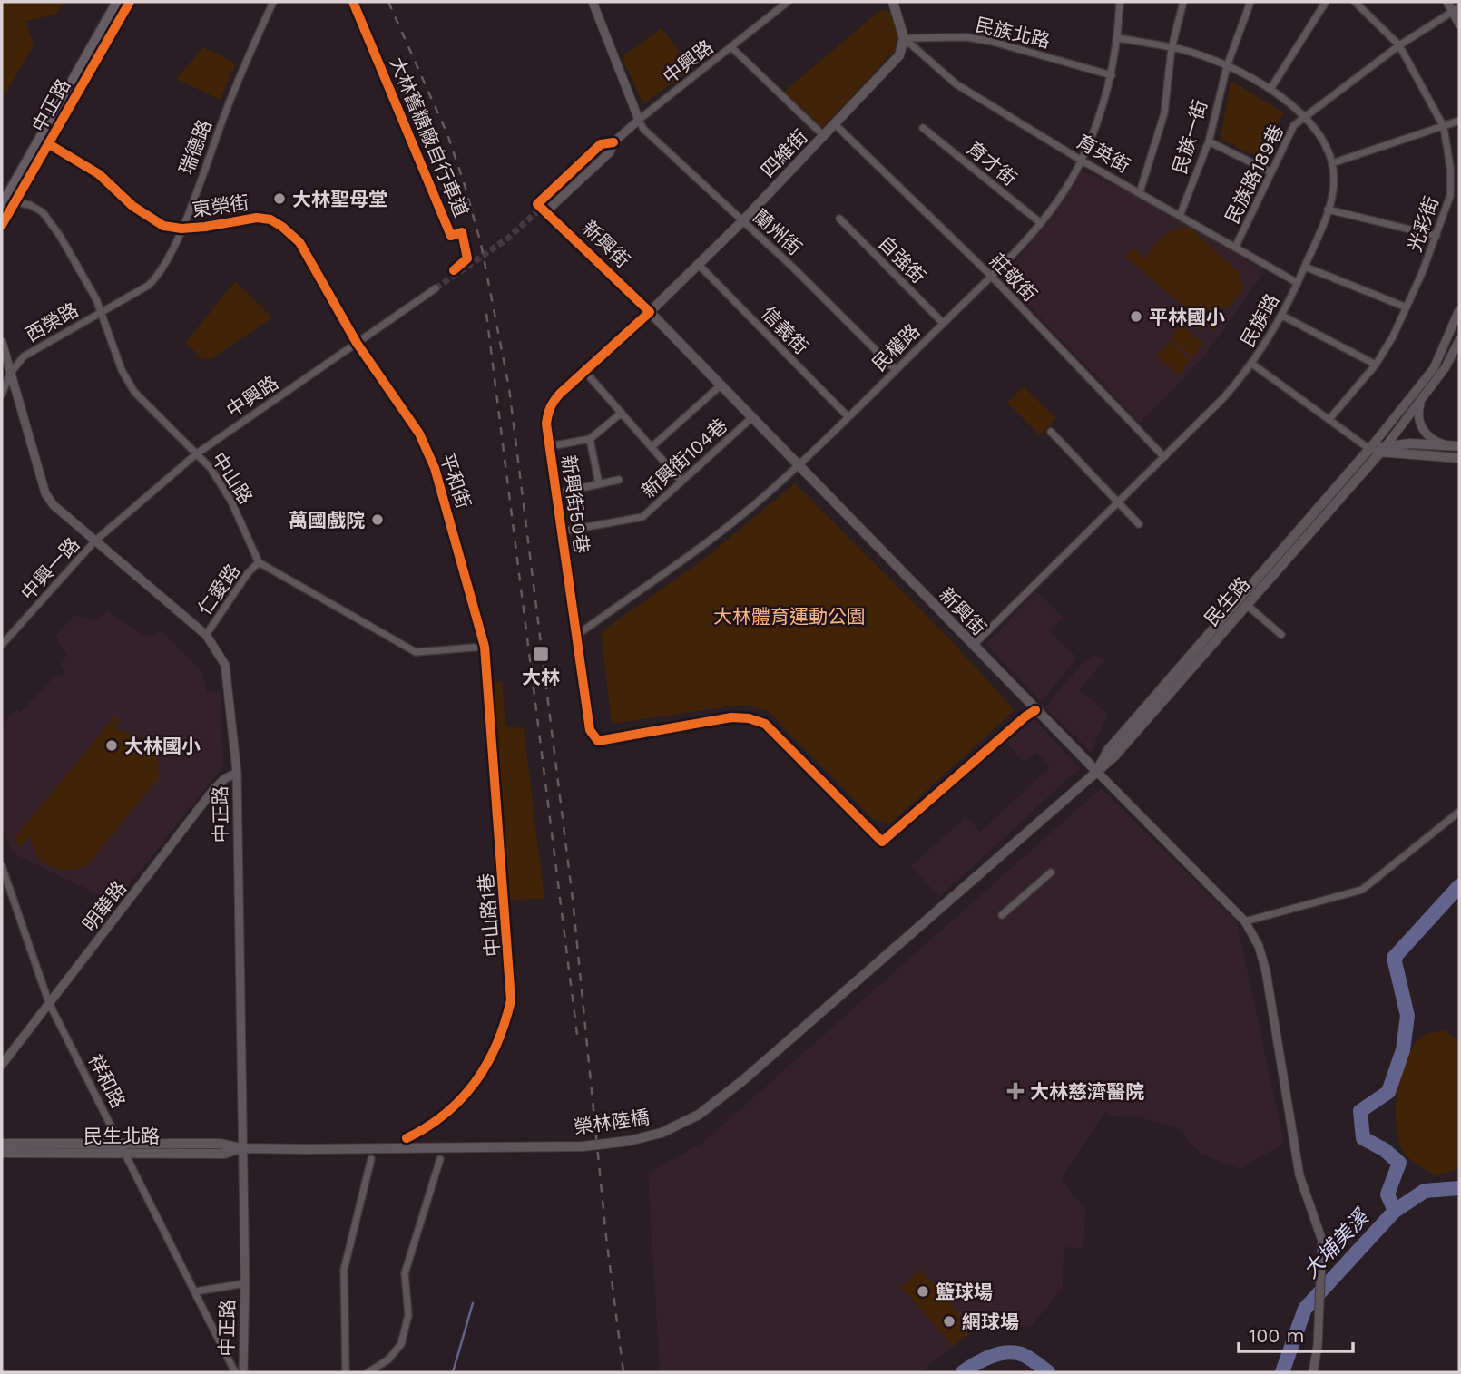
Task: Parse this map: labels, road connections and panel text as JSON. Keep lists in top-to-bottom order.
{
  "streets": {
    "main road": [
      "中正路",
      "四維街",
      "新興街",
      "民生路",
      "榮林陸橋",
      "民生北路"
    ],
    "street": [
      "民族北路",
      "中興路",
      "民族一街",
      "瑞德路",
      "育英街",
      "育才街",
      "民族路189巷",
      "東榮街",
      "光彩街",
      "蘭州街",
      "自強街",
      "莊敬街",
      "民族路",
      "西榮路",
      "信義街",
      "民權路",
      "新興街104巷",
      "中山路",
      "平和街",
      "新興街50巷",
      "中興一路",
      "仁愛路",
      "明華路",
      "中山路1巷",
      "祥和路"
    ],
    "cycle path": ["大林舊糖廠自行車道"]
  },
  "crossings": [
    ["民族北路", "四維街"],
    ["民族北路", "育英街"],
    ["民族北路", "民權路"],
    ["中興路", "中正路"],
    ["中興路", "東榮街"],
    ["中興路", "蘭州街"],
    ["中興路", "新興街"],
    ["中興路", "中山路"],
    ["中興路", "平和街"],
    ["中興路", "中興一路"],
    ["中正路", "東榮街"],
    ["中正路", "西榮路"],
    ["中正路", "中山路"],
    ["中正路", "中興一路"],
    ["中正路", "仁愛路"],
    ["中正路", "明華路"],
    ["中正路", "民生北路"],
    ["民族一街", "育英街"],
    ["民族一街", "民族路"],
    ["瑞德路", "東榮街"],
    ["瑞德路", "西榮路"],
    ["瑞德路", "中山路"],
    ["四維街", "育英街"],
    ["四維街", "蘭州街"],
    ["四維街", "新興街"],
    ["四維街", "莊敬街"],
    ["四維街", "信義街"],
    ["四維街", "新興街50巷"],
    ["育英街", "民族路189巷"],
    ["育英街", "民族路"],
    ["育英街", "民權路"],
    ["育才街", "民權路"],
    ["民族路189巷", "光彩街"],
    ["民族路189巷", "民族路"],
    ["東榮街", "平和街"],
    ["蘭州街", "民權路"],
    ["新興街", "民族路"],
    ["新興街", "民權路"],
    ["新興街", "新興街104巷"],
    ["新興街", "新興街50巷"],
    ["新興街", "民生路"],
    ["自強街", "民權路"],
    ["莊敬街", "民族路"],
    ["莊敬街", "民權路"],
    ["民族路", "民權路"],
    ["西榮路", "中山路"],
    ["信義街", "民權路"],
    ["民權路", "新興街50巷"],
    ["新興街104巷", "新興街50巷"],
    ["中山路", "仁愛路"],
    ["平和街", "中山路1巷"],
    ["民生路", "榮林陸橋"],
    ["明華路", "祥和路"],
    ["祥和路", "民生北路"],
    ["榮林陸橋", "民生北路"]
  ],
  "water": ["大埔美溪"],
  "parks": ["大林體育運動公園"],
  "places": {
    "other": [
      "大林聖母堂",
      "平林國小",
      "萬國戲院",
      "大林國小",
      "籃球場",
      "網球場"
    ],
    "transit": ["大林"],
    "health": ["大林慈濟醫院"]
  },
  "scale_bar": "100 m"
}
